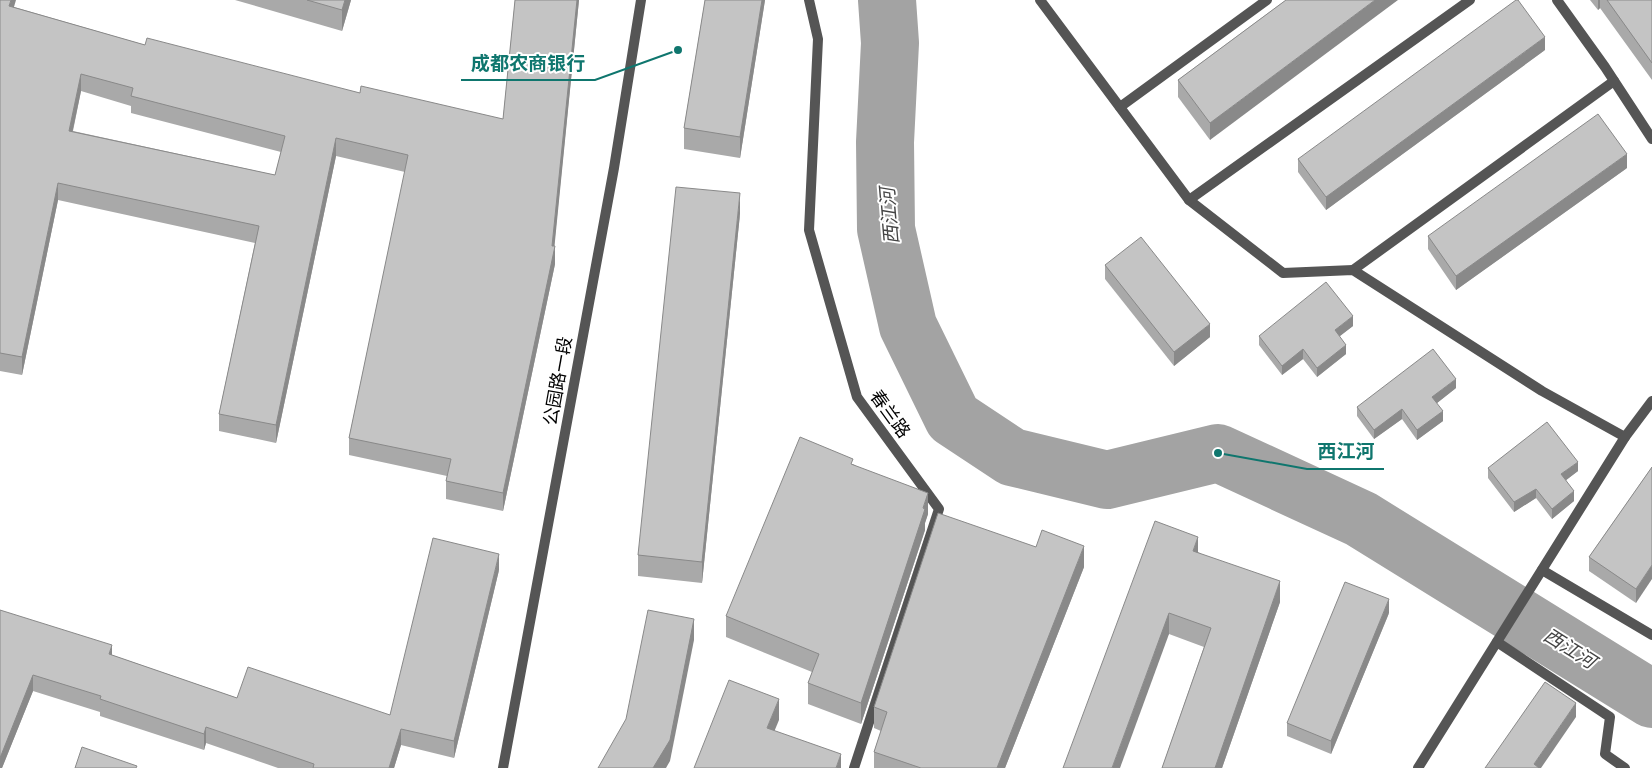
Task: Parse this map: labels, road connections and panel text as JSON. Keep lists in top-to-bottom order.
{
  "streets": {
    "street": ["公园路一段", "春兰路"]
  },
  "water": ["西江河"],
  "places": ["成都农商银行", "西江河"]
}
